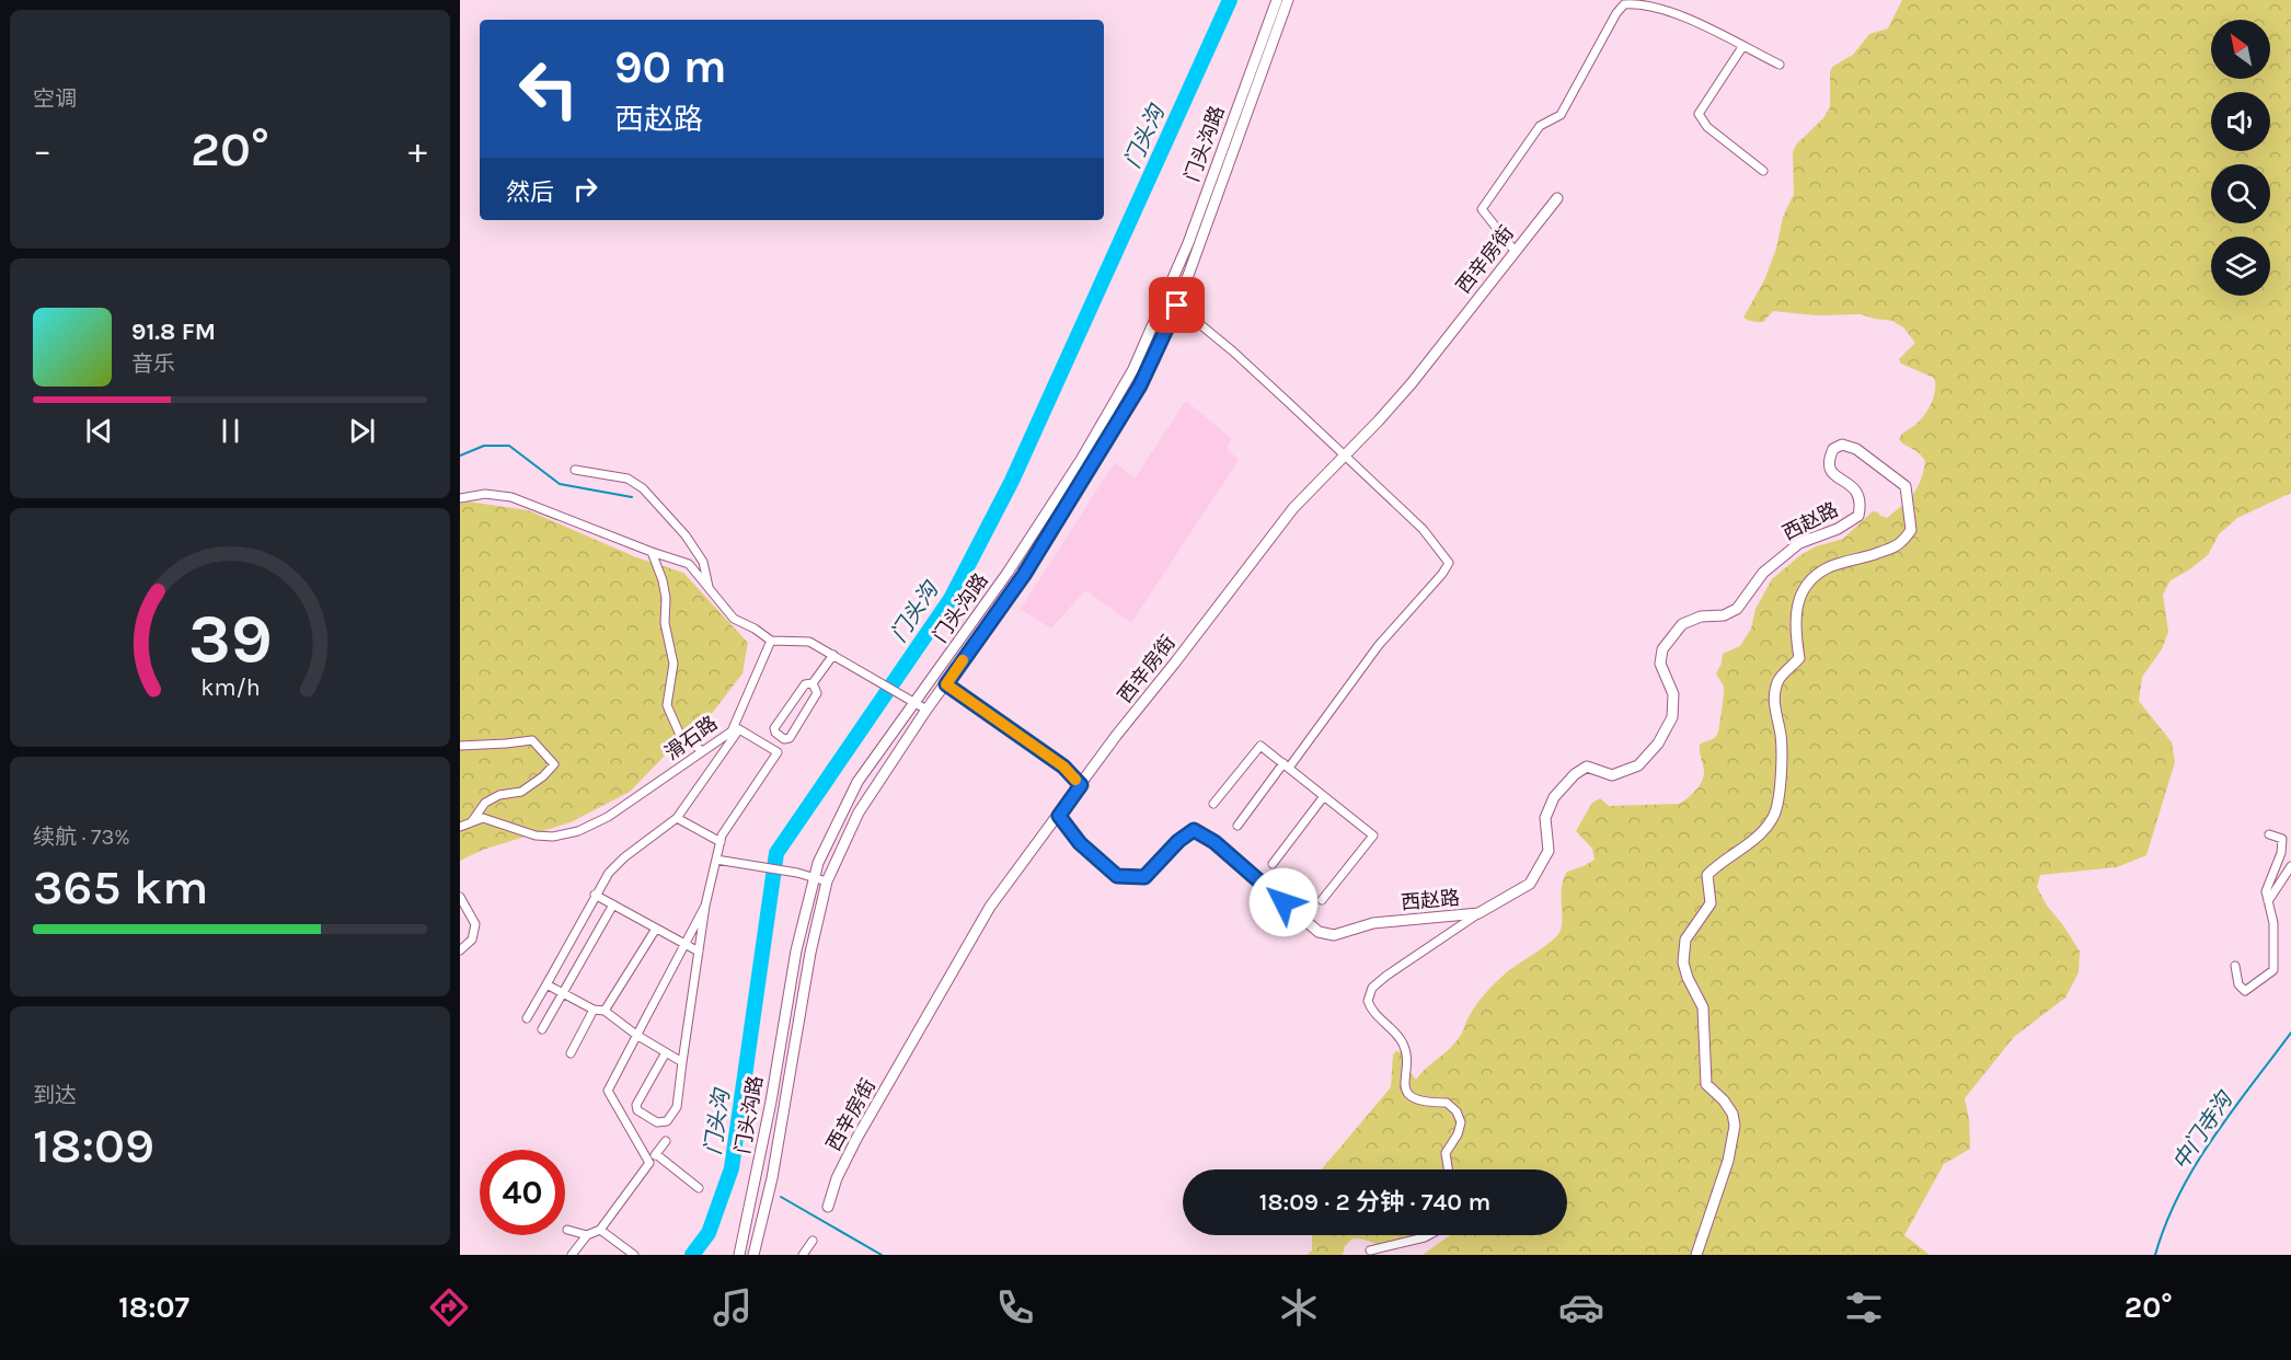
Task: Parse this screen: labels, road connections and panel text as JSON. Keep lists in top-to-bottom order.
{
  "streets": {
    "street": [
      "门头沟路",
      "西辛房街",
      "西赵路",
      "滑石路"
    ]
  },
  "crossings": [
    ["西辛房街", "西赵路"]
  ],
  "water": ["门头沟", "中门寺沟"],
  "north": "top left",
  "page": {
    "tile": [
      "空调",
      ["续航 · 73%", "365 km"],
      ["到达", "18:09"]
    ],
    "turn": ["90 m", "西赵路"],
    "heat": ["−", "20°", "+"],
    "then": "然后",
    "song": ["91.8 FM", "音乐"],
    "limit": "40",
    "trip": "18:09 · 2 分钟 · 740 m",
    "tabs": ["18:07", "20°"],
    "gauge": ["39", "km/h"]
  }
}
